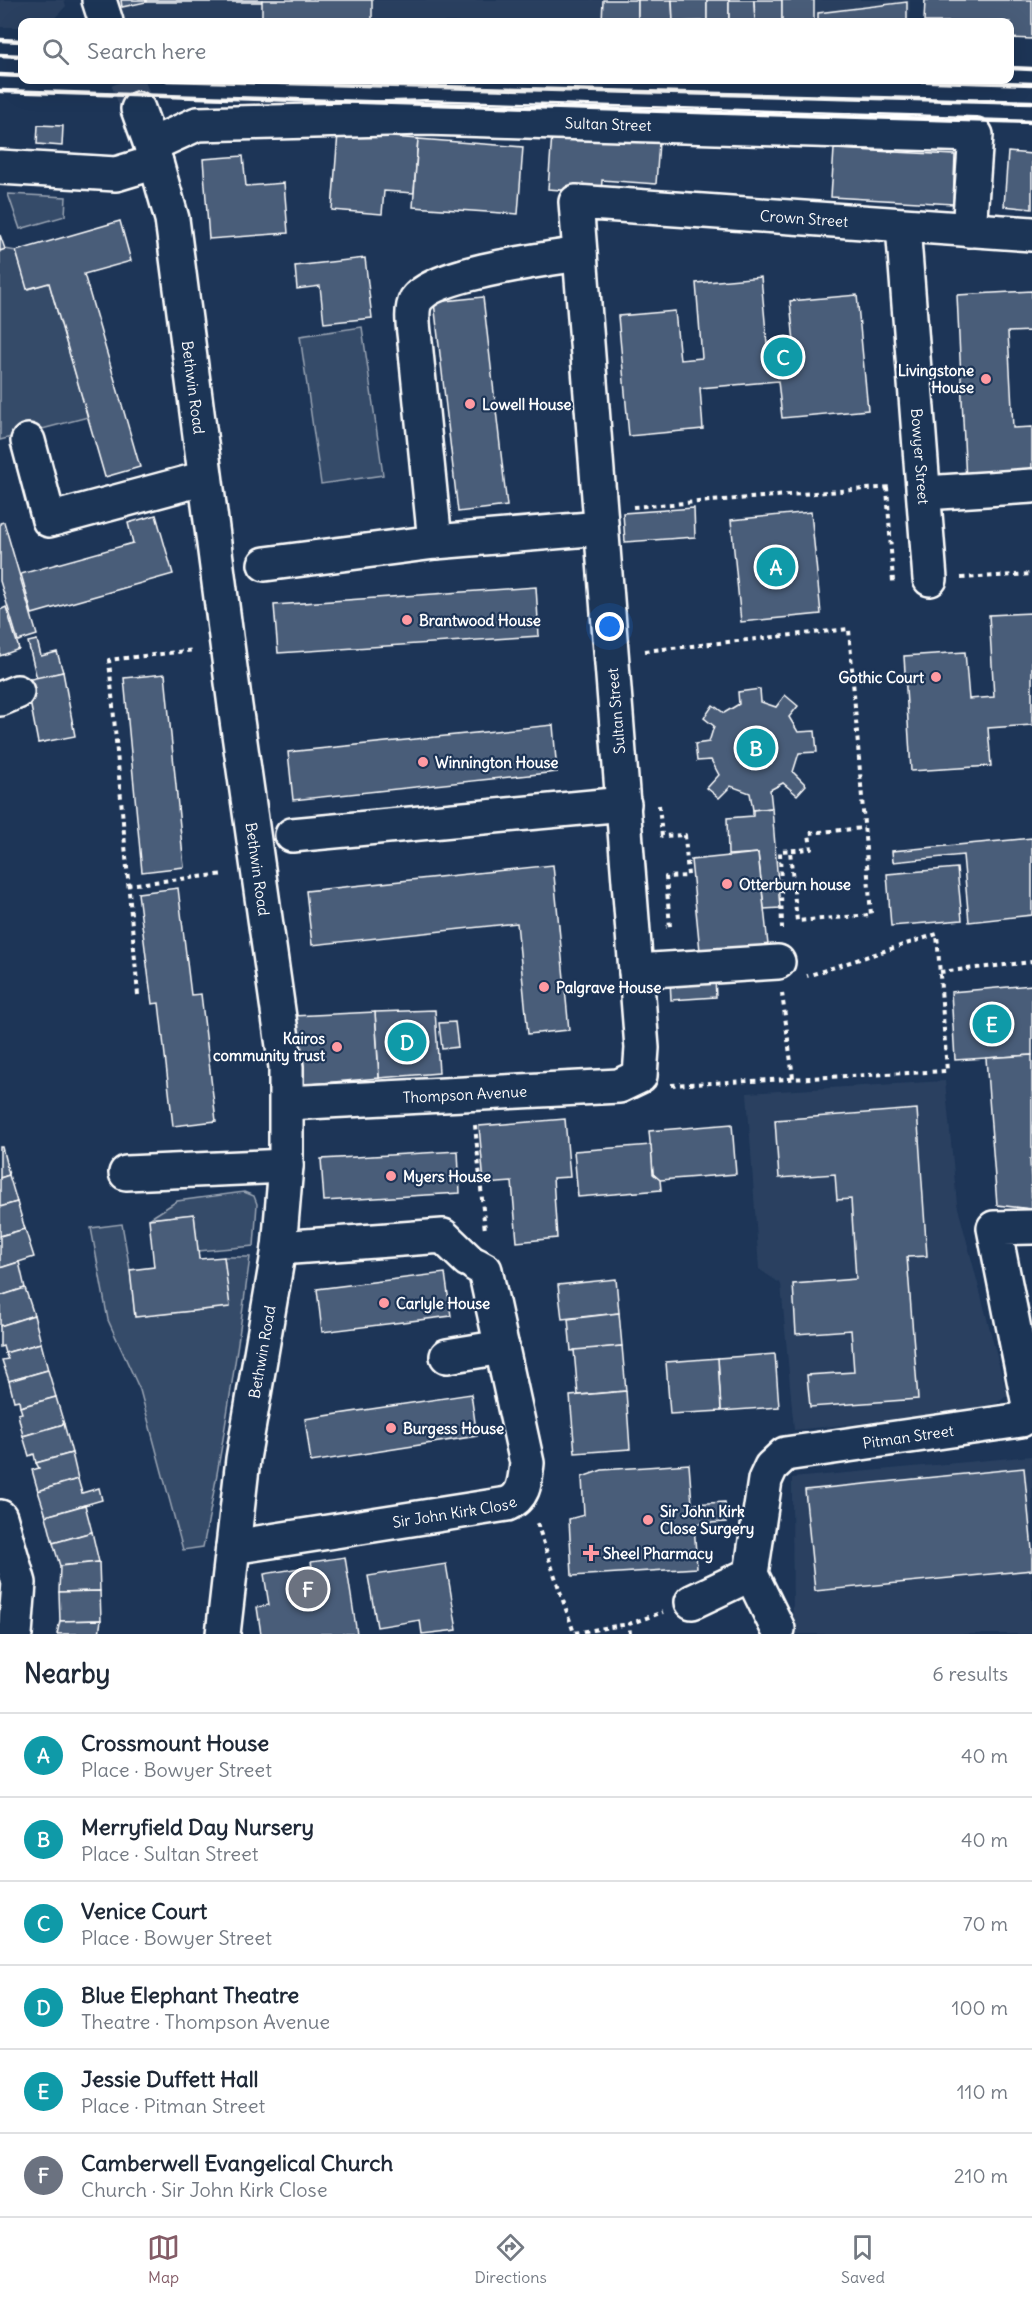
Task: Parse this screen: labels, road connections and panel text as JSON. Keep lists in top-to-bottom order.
{
  "streets": {
    "street": [
      "Sultan Street",
      "Crown Street",
      "Bethwin Road",
      "Bowyer Street",
      "Thompson Avenue",
      "Pitman Street",
      "Sir John Kirk Close"
    ]
  },
  "crossings": [
    ["Sultan Street", "Crown Street"],
    ["Sultan Street", "Bethwin Road"],
    ["Sultan Street", "Thompson Avenue"],
    ["Crown Street", "Bowyer Street"],
    ["Bethwin Road", "Thompson Avenue"],
    ["Bethwin Road", "Sir John Kirk Close"]
  ],
  "places": {
    "other": [
      "Livingstone House",
      "Lowell House",
      "Brantwood House",
      "Gothic Court",
      "Winnington House",
      "Otterburn house",
      "Palgrave House",
      "Kairos community trust",
      "Myers House",
      "Carlyle House",
      "Burgess House",
      "Sir John Kirk Close Surgery"
    ],
    "health": ["Sheel Pharmacy"]
  },
  "page": {
    "search": "Search here",
    "pins": [
      "C",
      "A",
      "B",
      "E",
      "D",
      "F"
    ],
    "heading": ["Nearby", "6 results"],
    "list": [
      {
        "mark": "A",
        "name": "Crossmount House",
        "note": "Place · Bowyer Street",
        "value": "40 m"
      },
      {
        "mark": "B",
        "name": "Merryfield Day Nursery",
        "note": "Place · Sultan Street",
        "value": "40 m"
      },
      {
        "mark": "C",
        "name": "Venice Court",
        "note": "Place · Bowyer Street",
        "value": "70 m"
      },
      {
        "mark": "D",
        "name": "Blue Elephant Theatre",
        "note": "Theatre · Thompson Avenue",
        "value": "100 m"
      },
      {
        "mark": "E",
        "name": "Jessie Duffett Hall",
        "note": "Place · Pitman Street",
        "value": "110 m"
      },
      {
        "mark": "F",
        "name": "Camberwell Evangelical Church",
        "note": "Church · Sir John Kirk Close",
        "value": "210 m"
      }
    ],
    "nav": ["Map", "Directions", "Saved"]
  }
}
